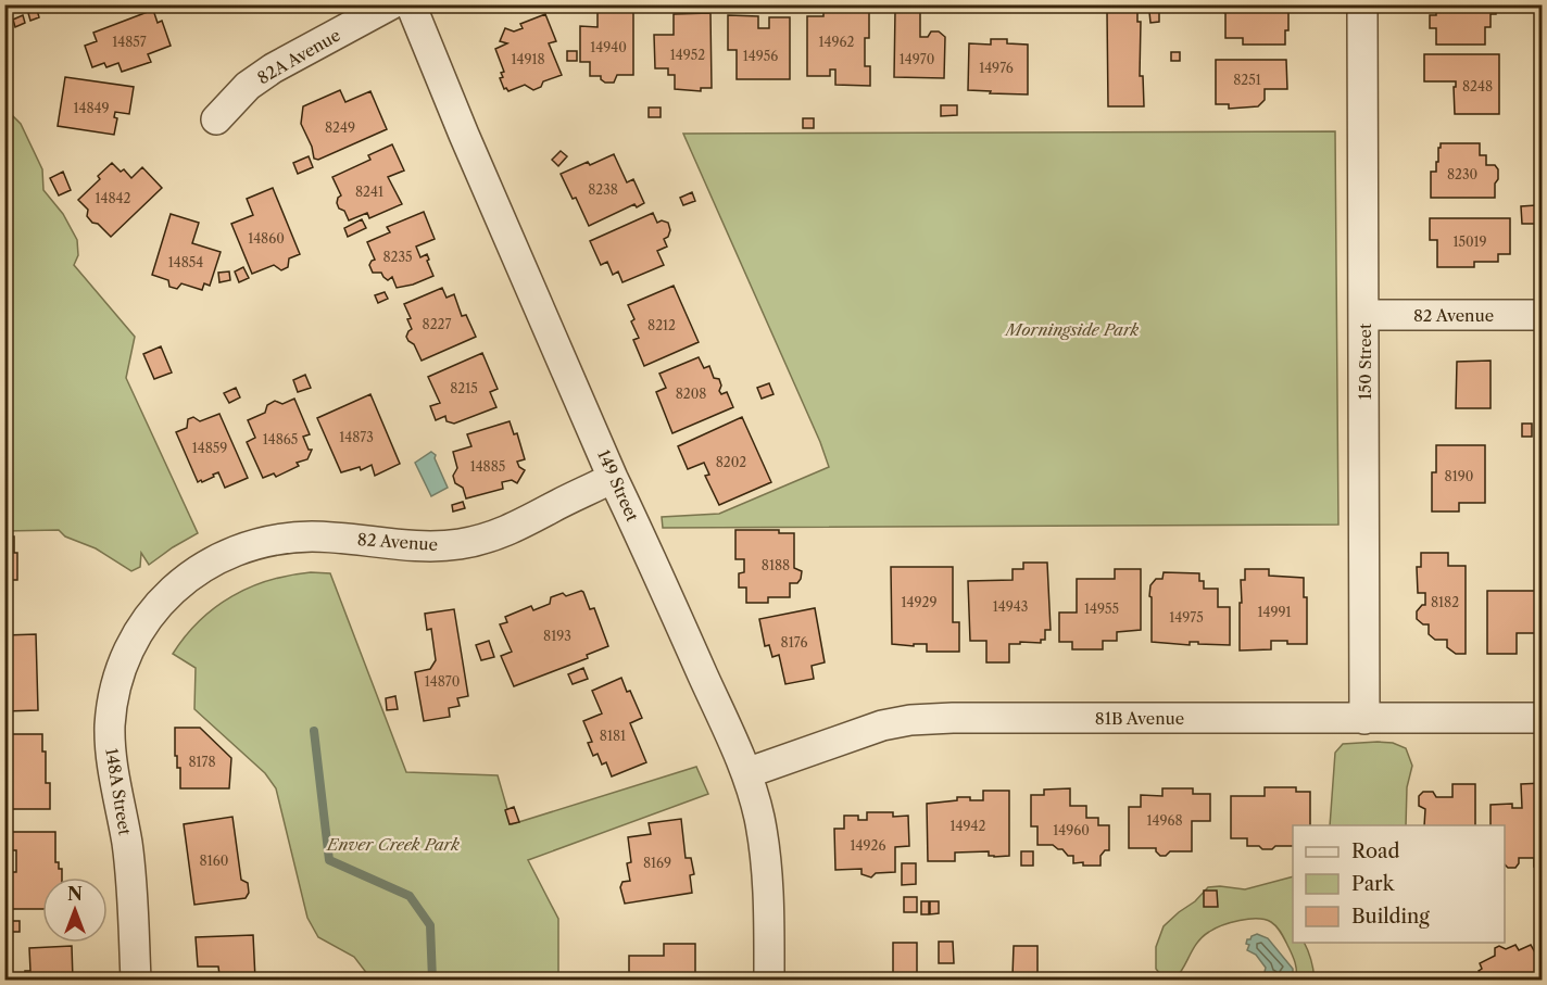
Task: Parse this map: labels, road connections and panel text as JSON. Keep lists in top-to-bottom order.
{
  "streets": {
    "street": [
      "82A Avenue",
      "82 Avenue",
      "150 Street",
      "149 Street",
      "81B Avenue",
      "148A Street"
    ]
  },
  "crossings": [
    ["82 Avenue", "150 Street"],
    ["82 Avenue", "149 Street"],
    ["82 Avenue", "148A Street"],
    ["150 Street", "81B Avenue"],
    ["149 Street", "81B Avenue"]
  ],
  "parks": ["Morningside Park", "Enver Creek Park"],
  "house_numbers": [
    "14857",
    "14962",
    "14940",
    "14952",
    "14956",
    "14918",
    "14970",
    "14976",
    "8251",
    "8248",
    "14849",
    "8249",
    "8230",
    "8238",
    "8241",
    "14842",
    "14860",
    "15019",
    "8235",
    "14854",
    "8227",
    "8212",
    "8215",
    "8208",
    "14873",
    "14865",
    "14859",
    "8202",
    "14885",
    "8190",
    "8188",
    "14929",
    "8182",
    "14943",
    "14955",
    "14991",
    "14975",
    "8193",
    "8176",
    "14870",
    "8181",
    "8178",
    "14968",
    "14942",
    "14960",
    "14926",
    "8160",
    "8169"
  ],
  "legend": ["Road", "Park", "Building"],
  "north": "top"
}
